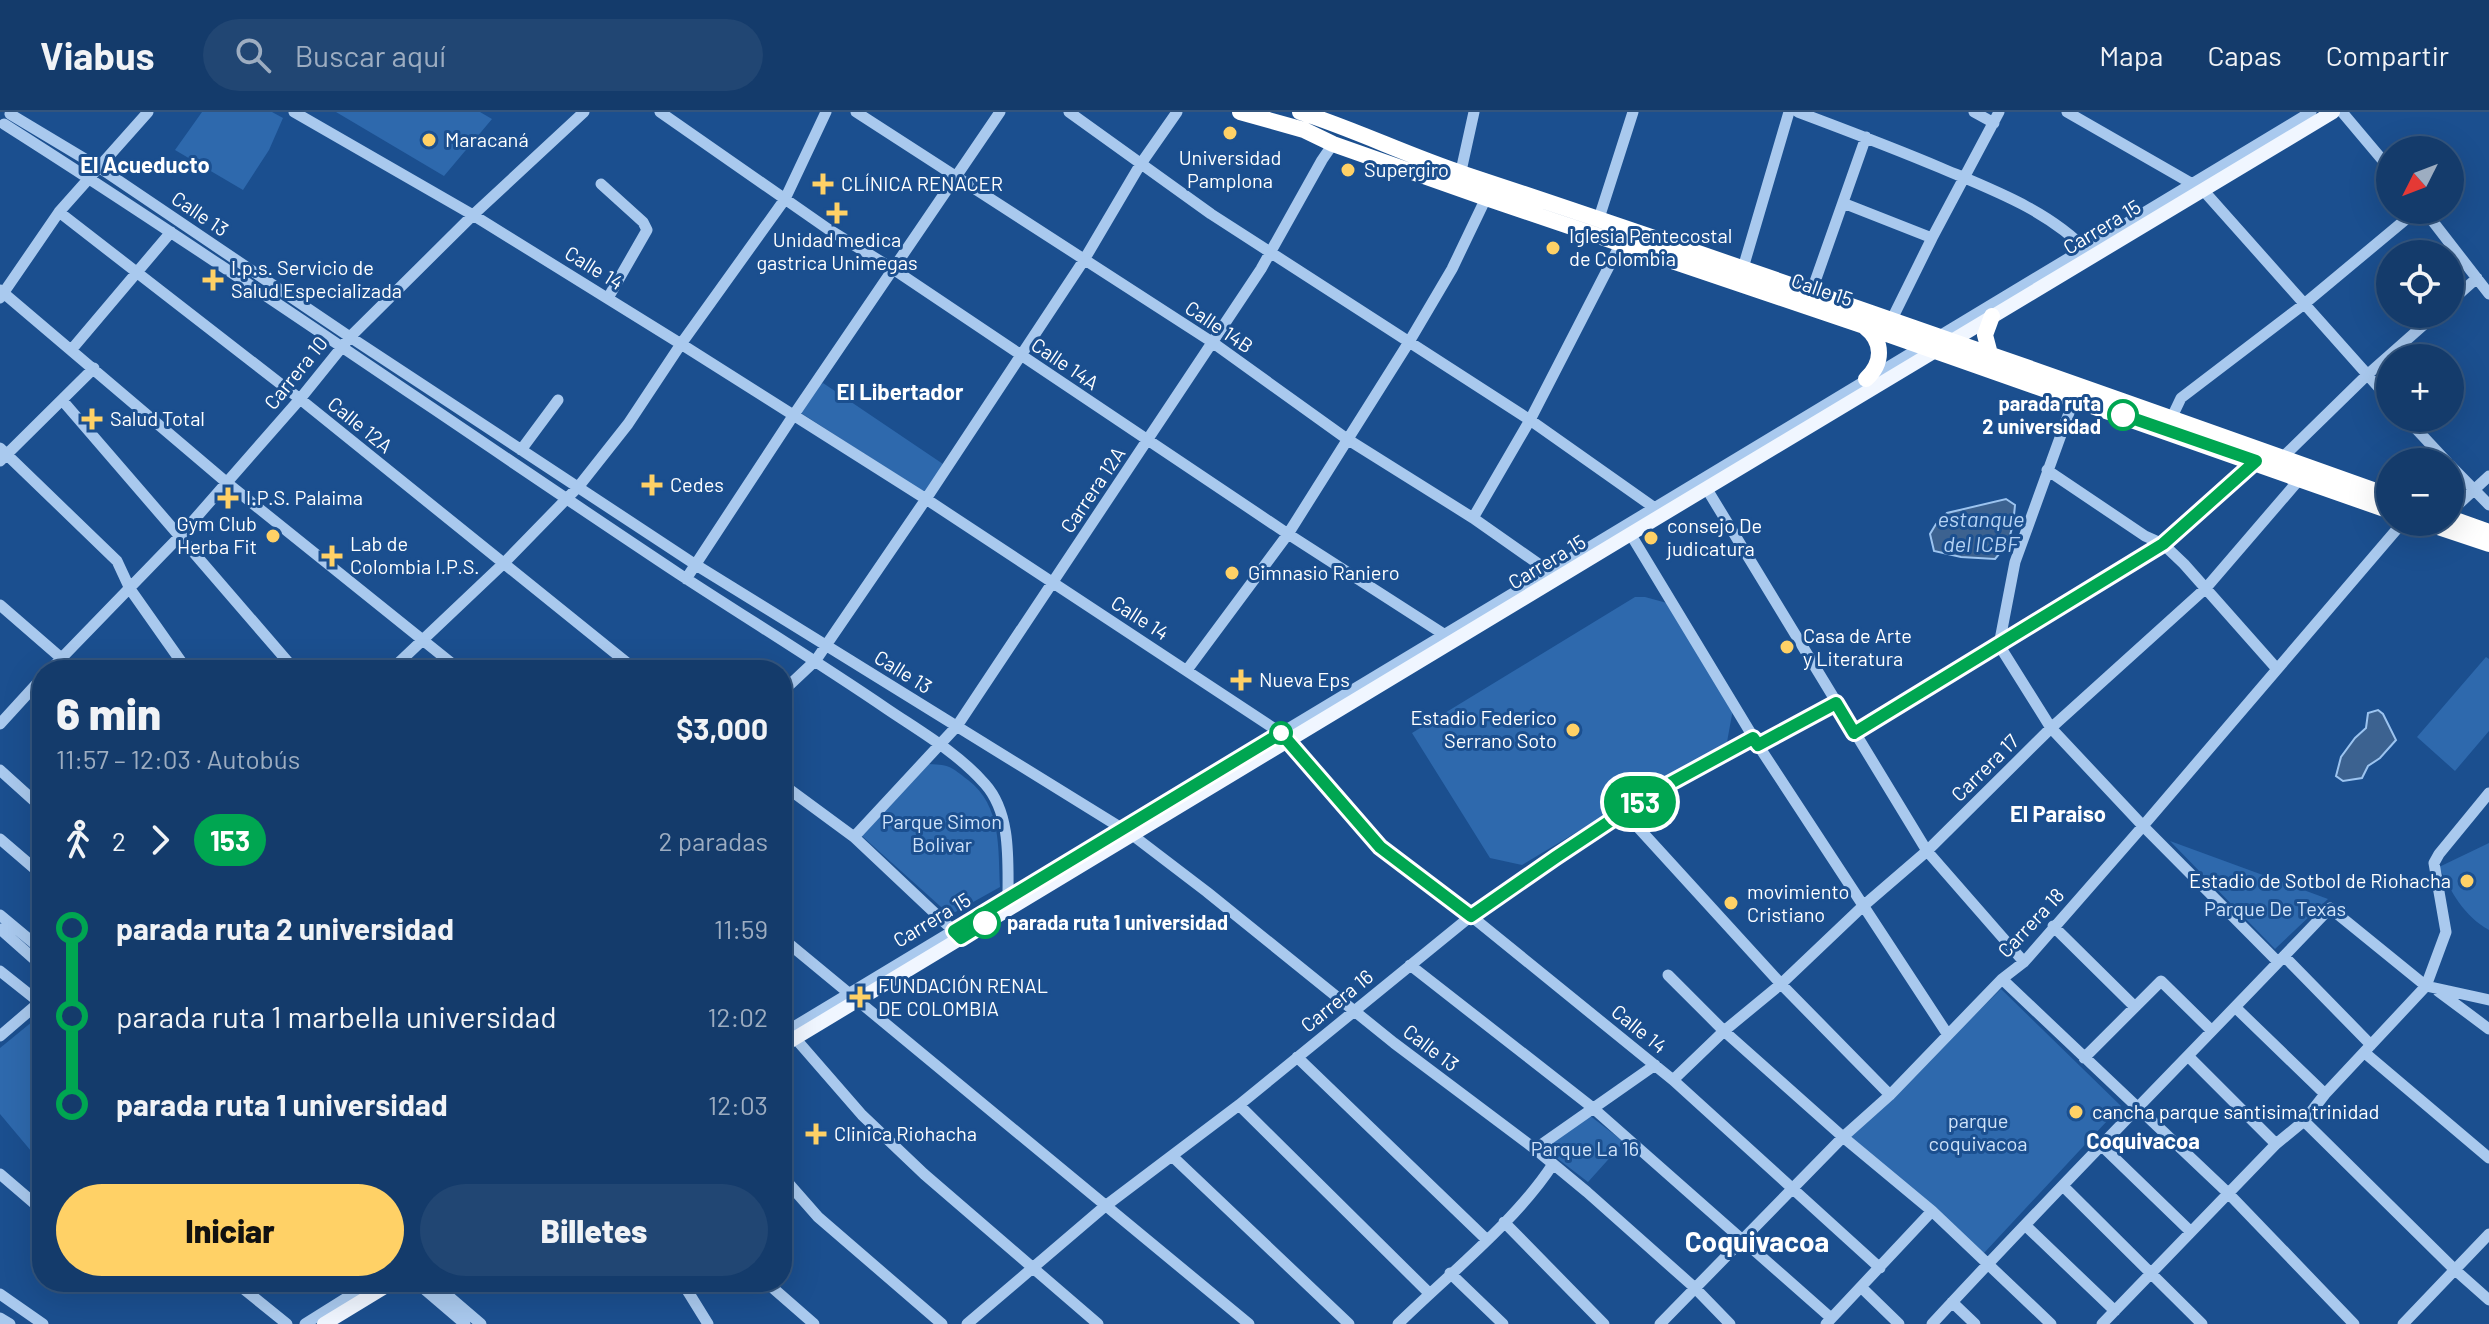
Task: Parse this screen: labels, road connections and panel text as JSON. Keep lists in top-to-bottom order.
{
  "streets": {
    "highway": ["Calle 15"],
    "main road": ["Carrera 15"],
    "street": [
      "Calle 13",
      "Calle 14",
      "Calle 14B",
      "Calle 14A",
      "Carrera 10",
      "Calle 12A",
      "Carrera 12A",
      "Carrera 17",
      "Carrera 18",
      "Carrera 16"
    ]
  },
  "crossings": [
    ["Calle 13", "Carrera 15"],
    ["Calle 13", "Carrera 10"],
    ["Calle 13", "Carrera 12A"],
    ["Calle 13", "Carrera 18"],
    ["Calle 13", "Carrera 16"],
    ["Carrera 15", "Calle 14"],
    ["Carrera 15", "Calle 15"],
    ["Carrera 15", "Calle 14B"],
    ["Carrera 15", "Calle 14A"],
    ["Calle 14", "Carrera 10"],
    ["Calle 14", "Carrera 12A"],
    ["Calle 14", "Carrera 17"],
    ["Calle 14", "Carrera 18"],
    ["Calle 14", "Carrera 16"],
    ["Calle 15", "Carrera 12A"],
    ["Calle 15", "Carrera 17"],
    ["Calle 14B", "Carrera 12A"],
    ["Calle 14A", "Carrera 12A"],
    ["Carrera 10", "Calle 12A"]
  ],
  "districts": [
    "El Acueducto",
    "El Libertador",
    "El Paraiso",
    "Coquivacoa",
    "Coquivacoa"
  ],
  "water": ["estanque del ICBF"],
  "parks": [
    "Parque Simon Bolivar",
    "Parque De Texas",
    "parque coquivacoa",
    "Parque La 16"
  ],
  "places": {
    "other": [
      "Universidad Pamplona",
      "Maracaná",
      "Supergiro",
      "Iglesia Pentecostal de Colombia",
      "parada ruta 2 universidad",
      "Gym Club Herba Fit",
      "consejo De judicatura",
      "Gimnasio Raniero",
      "Casa de Arte y Literatura",
      "Estadio Federico Serrano Soto",
      "Estadio de Sotbol de Riohacha",
      "movimiento Cristiano",
      "parada ruta 1 universidad",
      "cancha parque santisima trinidad"
    ],
    "health": [
      "CLÍNICA RENACER",
      "Unidad medica gastrica Unimegas",
      "I.p.s. Servicio de Salud Especializada",
      "Salud Total",
      "Cedes",
      "I.P.S. Palaima",
      "Lab de Colombia I.P.S.",
      "Nueva Eps",
      "FUNDACIÓN RENAL DE COLOMBIA",
      "Clinica Riohacha"
    ]
  },
  "lines": ["bus line 153"],
  "north": "bottom left",
  "page": {
    "header": "Viabus",
    "search": "Buscar aquí",
    "nav": ["Mapa", "Capas", "Compartir"],
    "on_map": "153",
    "map_buttons": ["+", "−"],
    "heading": ["6 min", "11:57 – 12:03 · Autobús", "$3,000"],
    "legs": ["2", "153", "2 paradas"],
    "list": [
      {
        "name": "parada ruta 2 universidad",
        "value": "11:59"
      },
      {
        "name": "parada ruta 1 marbella universidad",
        "value": "12:02"
      },
      {
        "name": "parada ruta 1 universidad",
        "value": "12:03"
      }
    ],
    "buttons": ["Iniciar", "Billetes"]
  }
}
